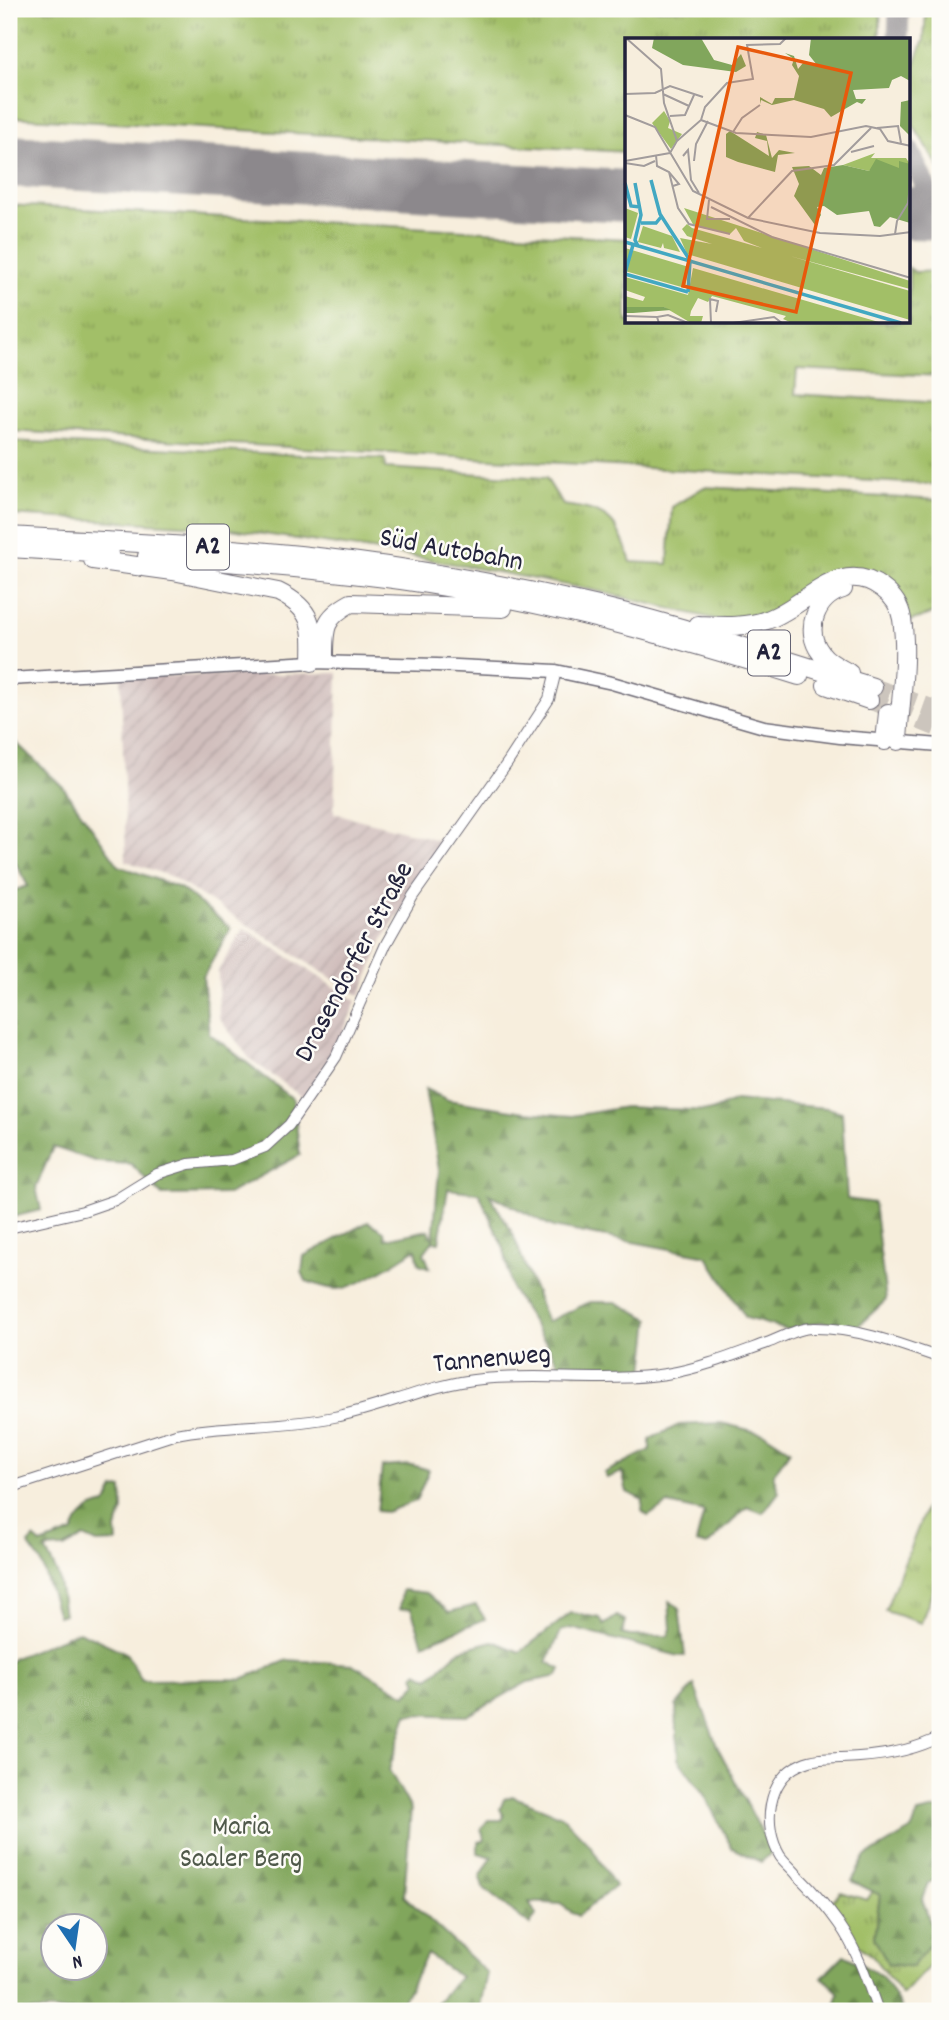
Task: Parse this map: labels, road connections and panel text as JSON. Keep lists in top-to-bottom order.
{
  "streets": {
    "highway": ["A2", "Süd Autobahn"],
    "street": ["Drasendorfer Straße", "Tannenweg"]
  },
  "parks": ["Maria Saaler Berg"],
  "north": "bottom"
}
